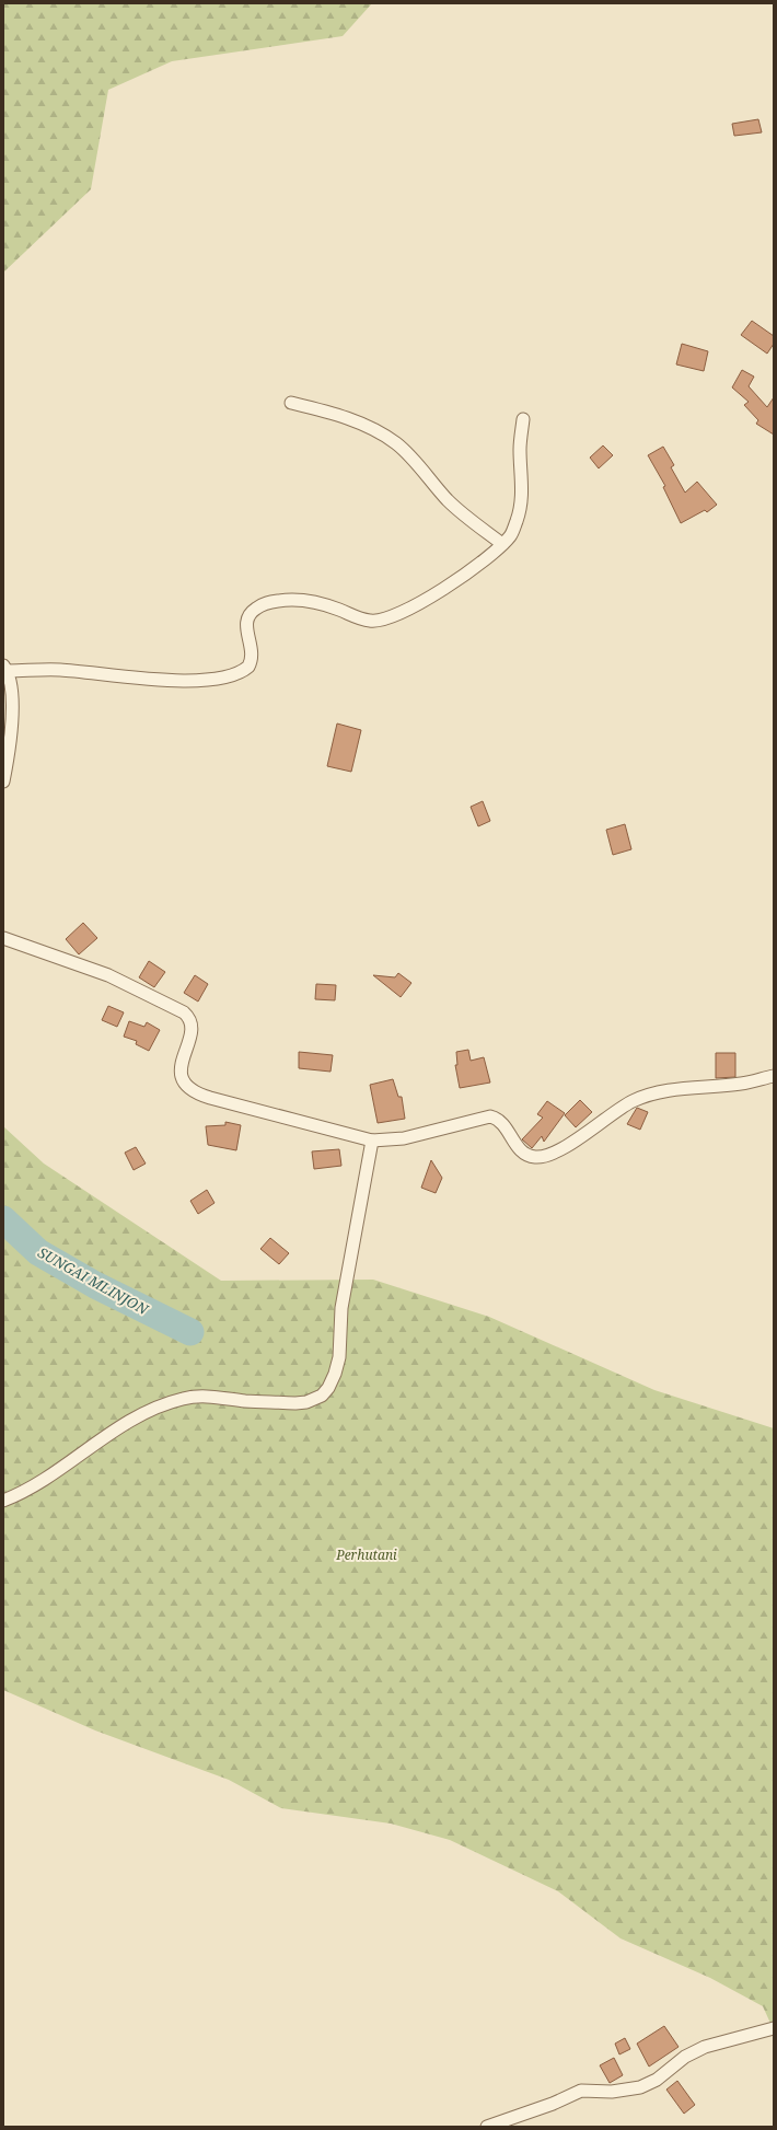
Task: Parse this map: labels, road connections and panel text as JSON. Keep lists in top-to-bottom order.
{
  "water": ["SUNGAI MLINJON"],
  "parks": ["Perhutani"]
}
